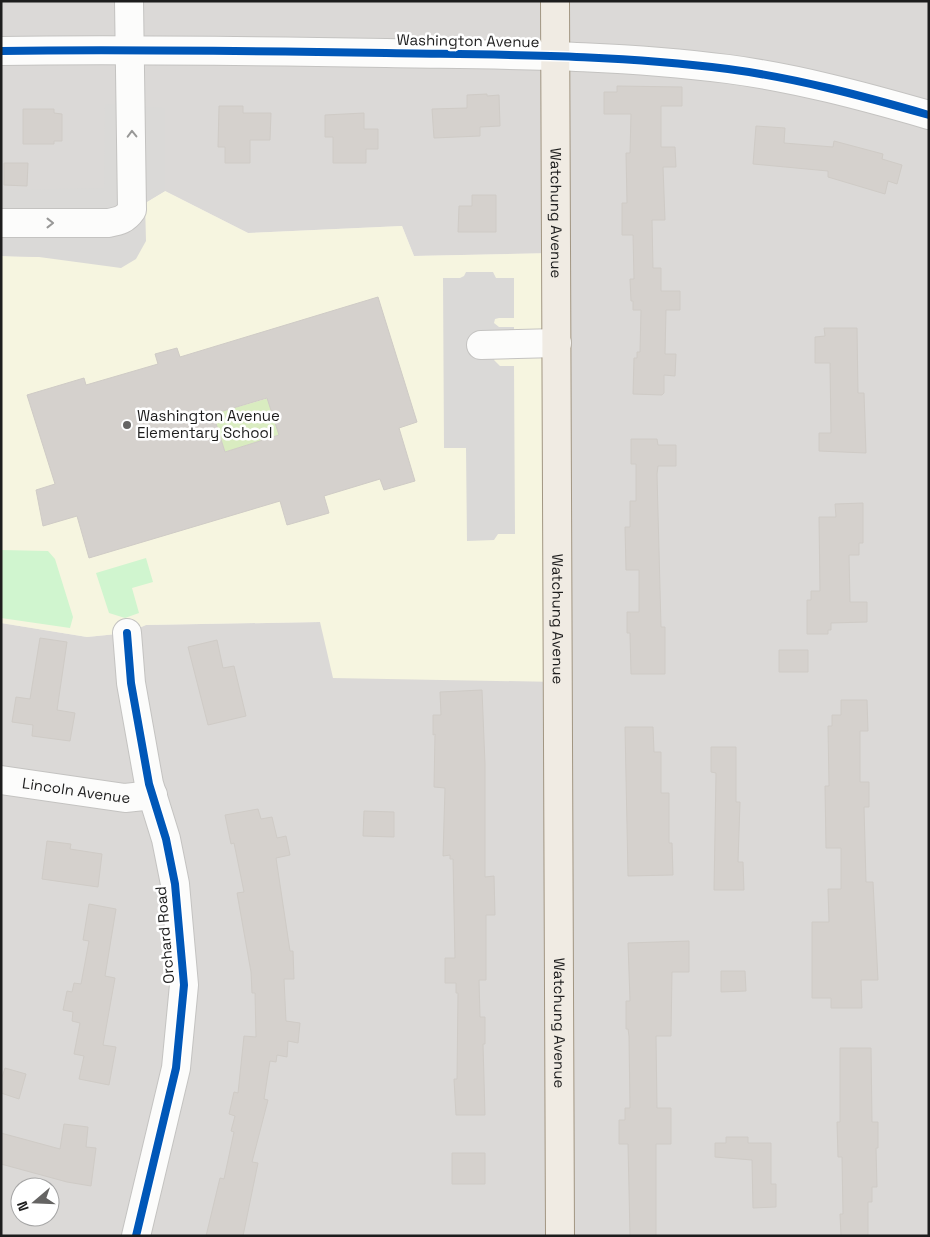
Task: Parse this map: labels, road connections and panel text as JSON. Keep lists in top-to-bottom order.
{
  "streets": {
    "main road": ["Watchung Avenue"],
    "street": ["Washington Avenue", "Lincoln Avenue", "Orchard Road"]
  },
  "crossings": [
    ["Washington Avenue", "Watchung Avenue"],
    ["Lincoln Avenue", "Orchard Road"]
  ],
  "places": ["Washington Avenue Elementary School"],
  "north": "left"
}
